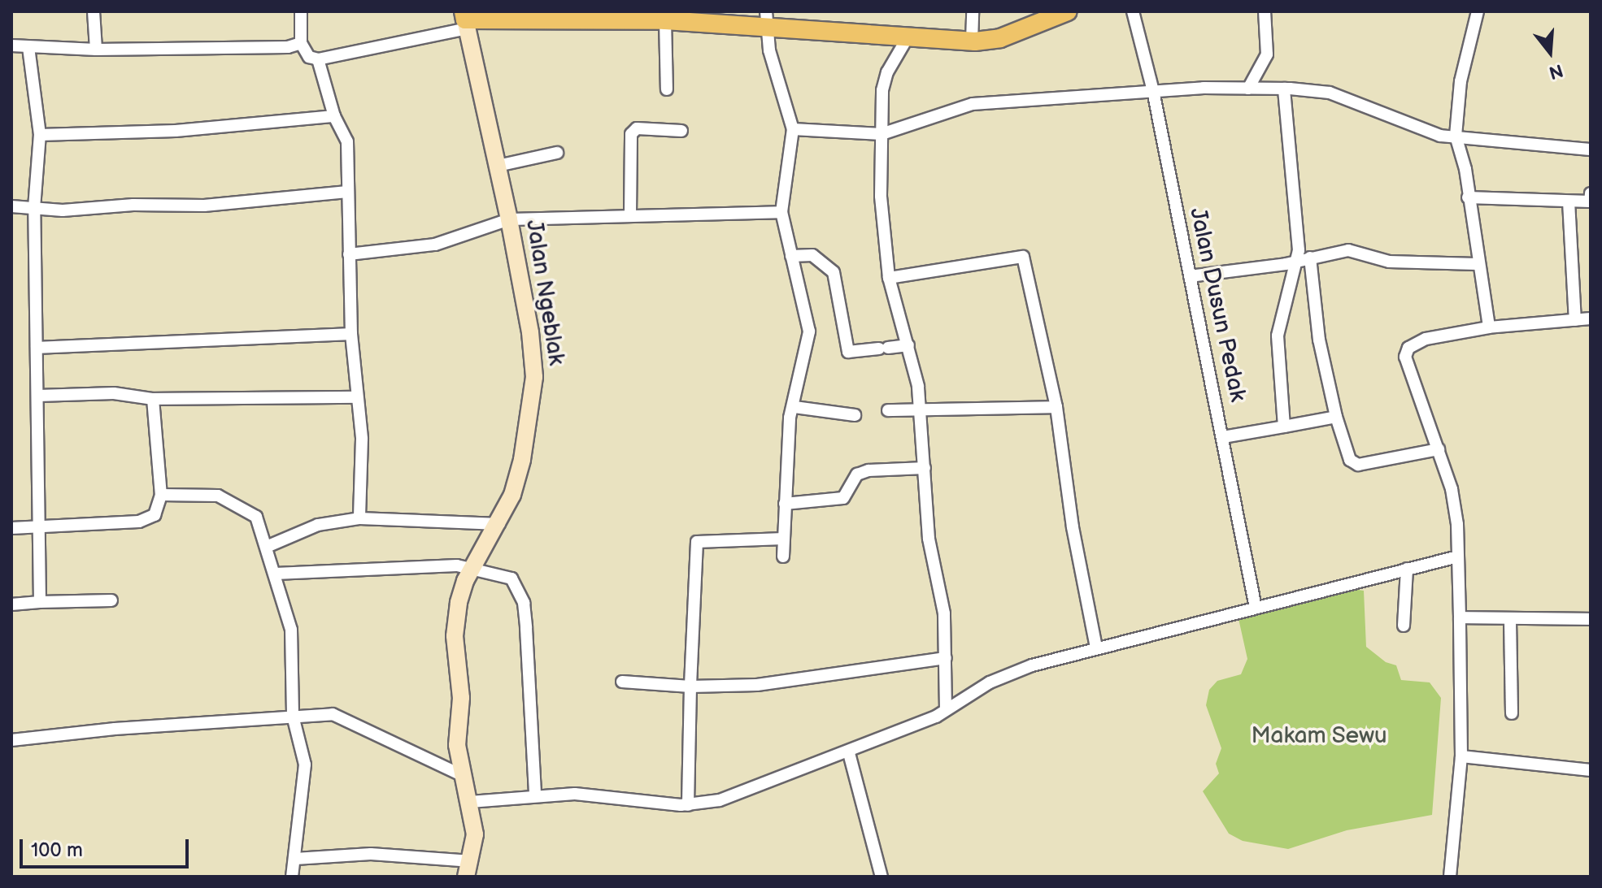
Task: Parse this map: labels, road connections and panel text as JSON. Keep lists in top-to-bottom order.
{
  "streets": {
    "main road": ["Jalan Ngeblak"],
    "street": ["Jalan Dusun Pedak"]
  },
  "parks": ["Makam Sewu"],
  "scale_bar": "100 m",
  "north": "bottom"
}
